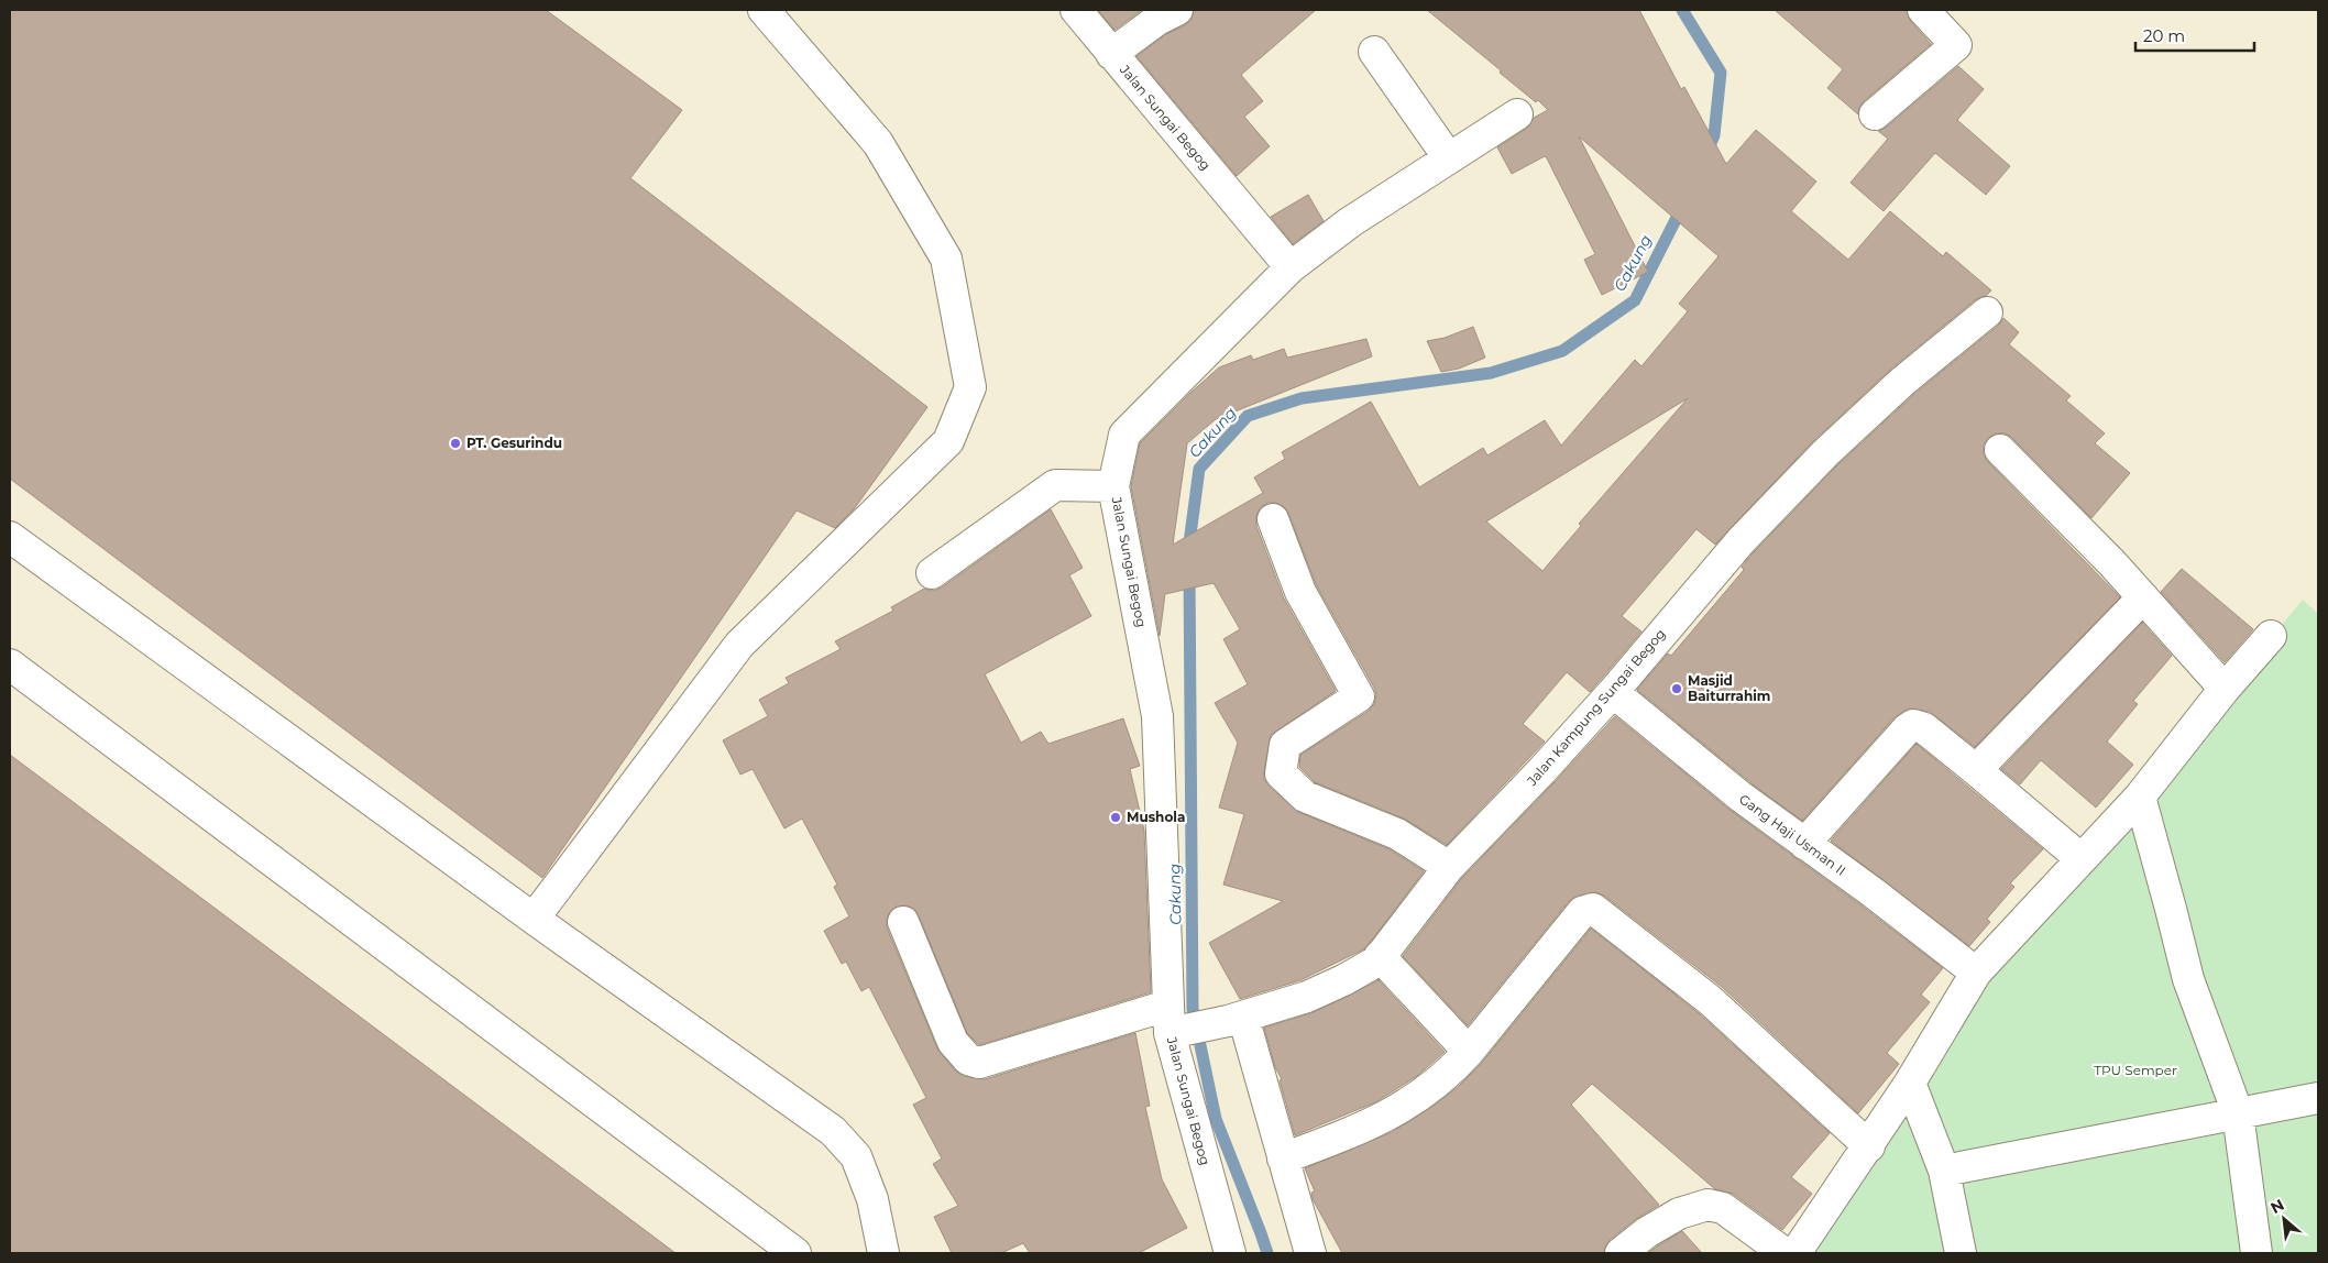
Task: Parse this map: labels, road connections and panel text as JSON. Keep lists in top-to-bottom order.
{
  "streets": {
    "street": ["Jalan Sungai Begog", "Jalan Kampung Sungai Begog", "Gang Haji Usman II"]
  },
  "crossings": [
    ["Jalan Sungai Begog", "Jalan Kampung Sungai Begog"],
    ["Jalan Kampung Sungai Begog", "Gang Haji Usman II"]
  ],
  "water": ["Cakung"],
  "parks": ["TPU Semper"],
  "places": ["PT. Gesurindu", "Masjid Baiturrahim", "Mushola"],
  "scale_bar": "20 m",
  "north": "top left"
}
